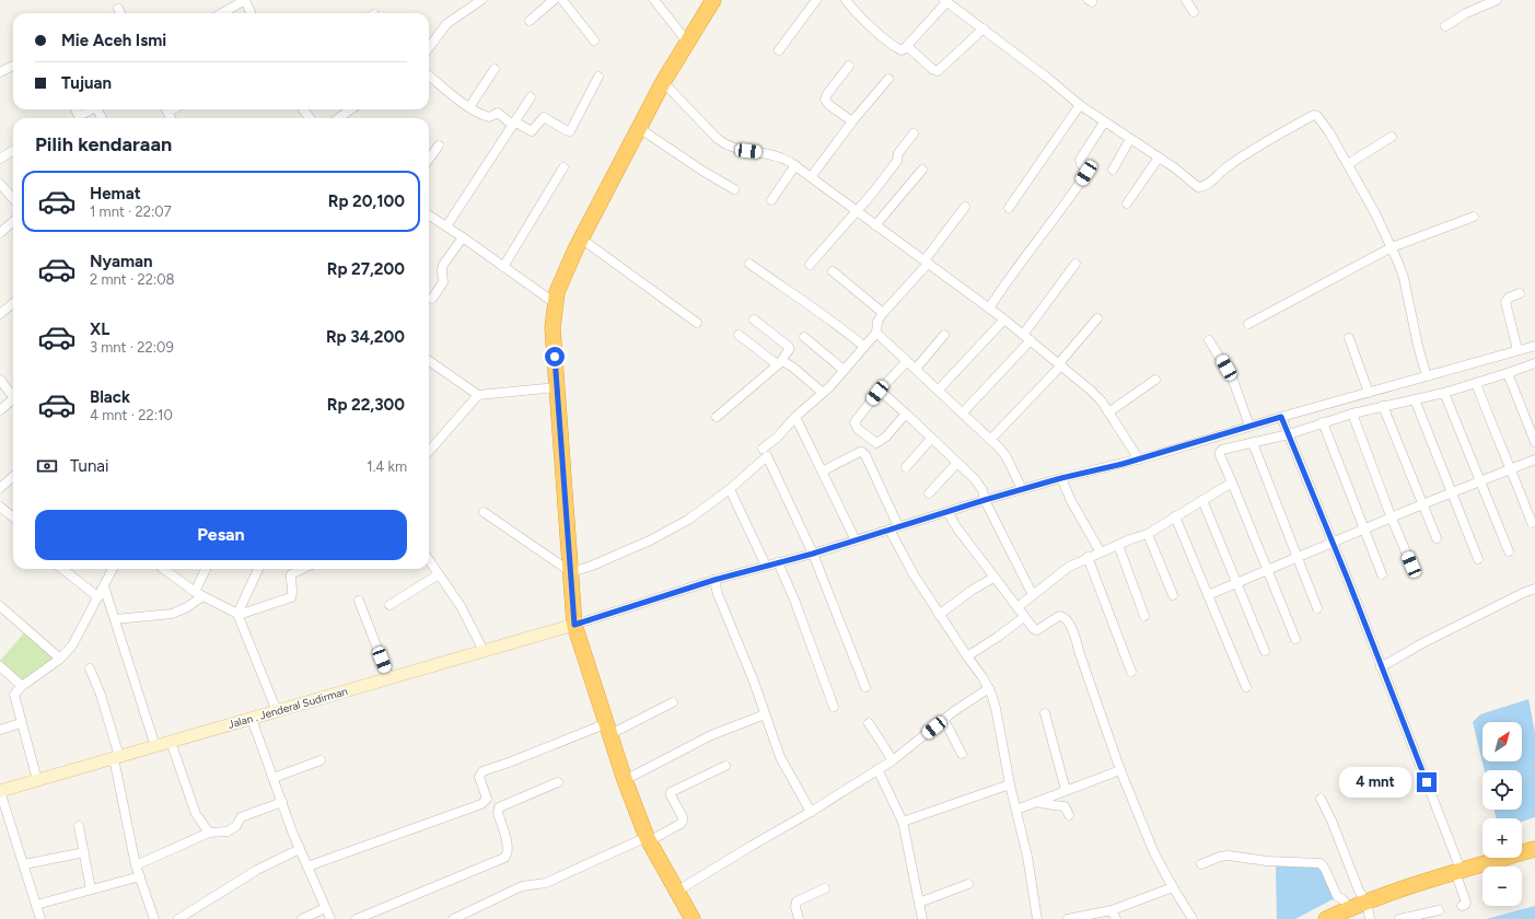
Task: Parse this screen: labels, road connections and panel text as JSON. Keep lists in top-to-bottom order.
{
  "streets": {
    "street": ["Jalan . Jenderal Sudirman"]
  },
  "north": "top right",
  "page": {
    "banner": ["Mie Aceh Ismi", "Tujuan"],
    "heading": "Pilih kendaraan",
    "list": [
      {
        "name": "Hemat",
        "note": "1 mnt · 22:07",
        "value": "Rp 20,100"
      },
      {
        "name": "Nyaman",
        "note": "2 mnt · 22:08",
        "value": "Rp 27,200"
      },
      {
        "name": "XL",
        "note": "3 mnt · 22:09",
        "value": "Rp 34,200"
      },
      {
        "name": "Black",
        "note": "4 mnt · 22:10",
        "value": "Rp 22,300"
      }
    ],
    "pay": ["Tunai", "1.4 km"],
    "buttons": "Pesan",
    "map_buttons": ["+", "−"],
    "bubble": "4 mnt"
  }
}
